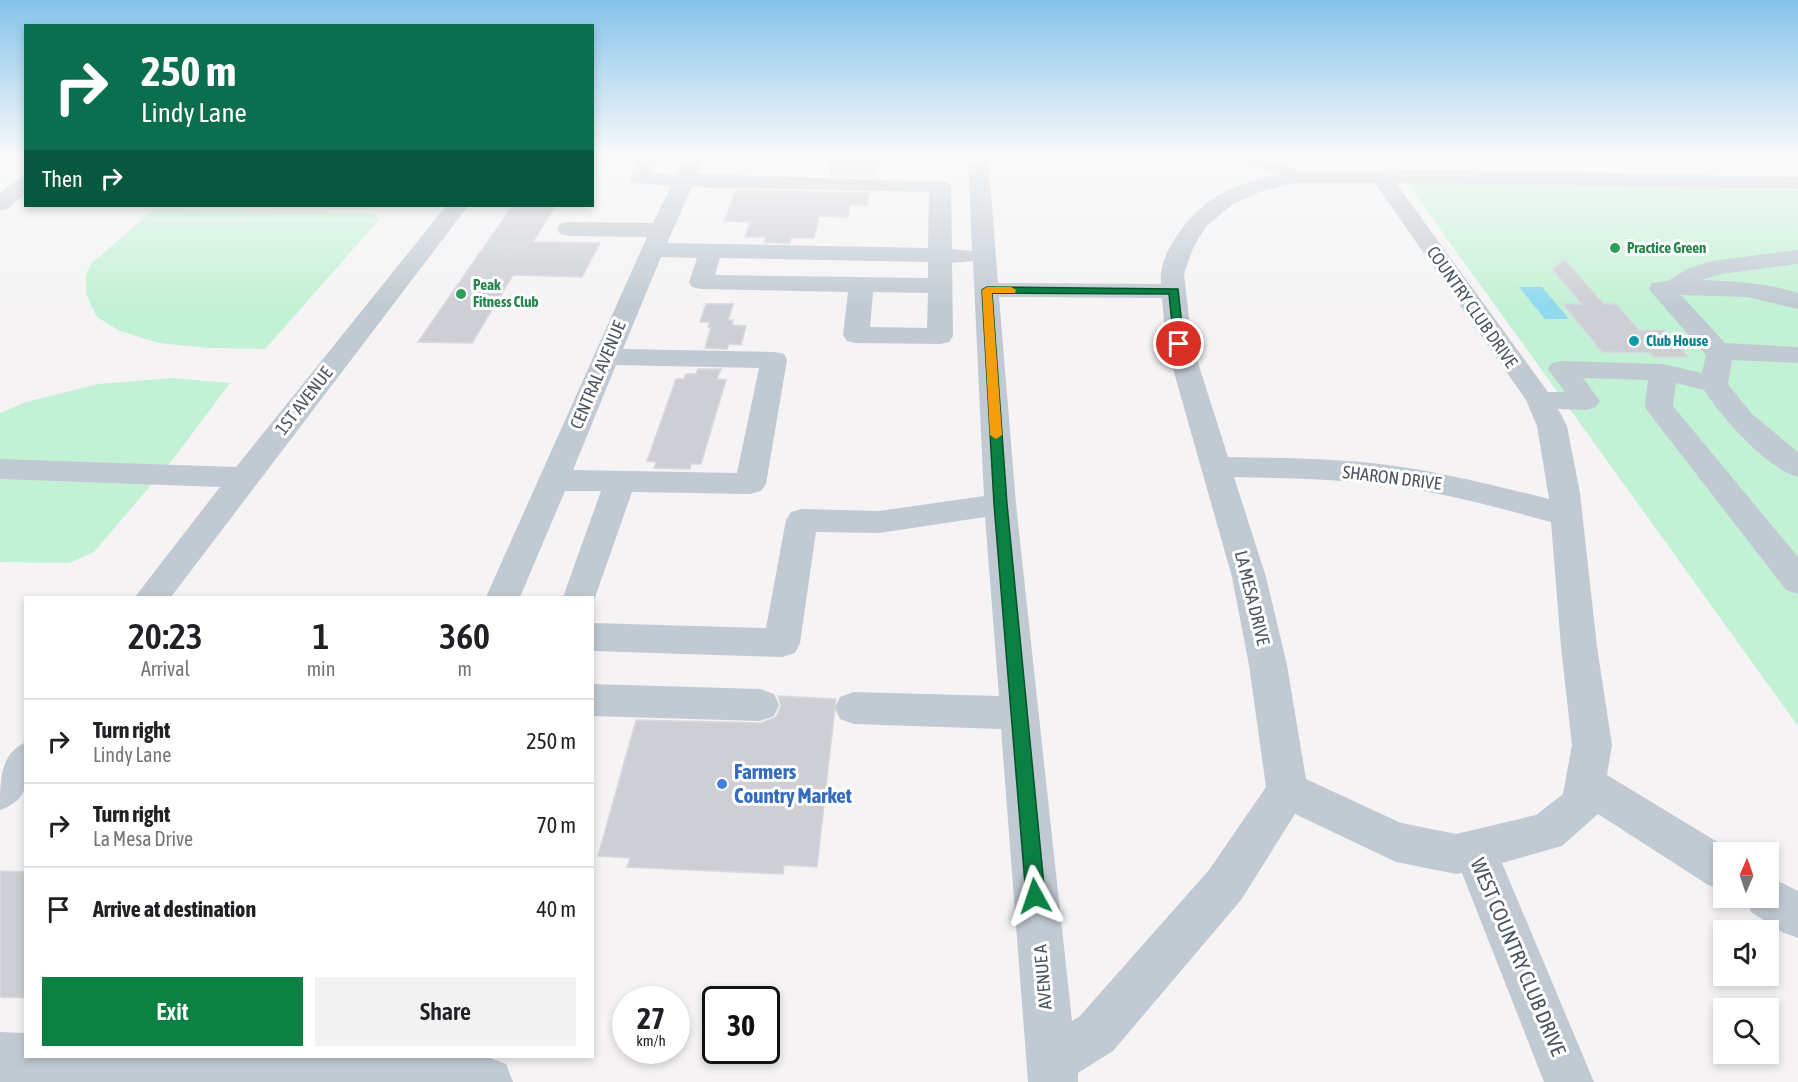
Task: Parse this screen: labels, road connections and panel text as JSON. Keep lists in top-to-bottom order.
{
  "streets": {
    "street": [
      "COUNTRY CLUB DRIVE",
      "CENTRAL AVENUE",
      "1ST AVENUE",
      "SHARON DRIVE",
      "LA MESA DRIVE",
      "WEST COUNTRY CLUB DRIVE",
      "AVENUE A"
    ]
  },
  "crossings": [
    ["COUNTRY CLUB DRIVE", "SHARON DRIVE"],
    ["COUNTRY CLUB DRIVE", "WEST COUNTRY CLUB DRIVE"],
    ["SHARON DRIVE", "LA MESA DRIVE"],
    ["LA MESA DRIVE", "WEST COUNTRY CLUB DRIVE"]
  ],
  "places": [
    "Practice Green",
    "Peak Fitness Club",
    "Club House",
    "Farmers Country Market"
  ],
  "north": "top",
  "page": {
    "turn": ["250 m", "Lindy Lane"],
    "then": "Then",
    "eta": [
      "20:23",
      "Arrival",
      "1",
      "min",
      "360",
      "m"
    ],
    "list": [
      {
        "name": "Turn right",
        "note": "Lindy Lane",
        "value": "250 m"
      },
      {
        "name": "Turn right",
        "note": "La Mesa Drive",
        "value": "70 m"
      },
      {
        "name": "Arrive at destination",
        "value": "40 m"
      }
    ],
    "buttons": ["Exit", "Share"],
    "speed": "27 km/h",
    "limit": "30"
  }
}
